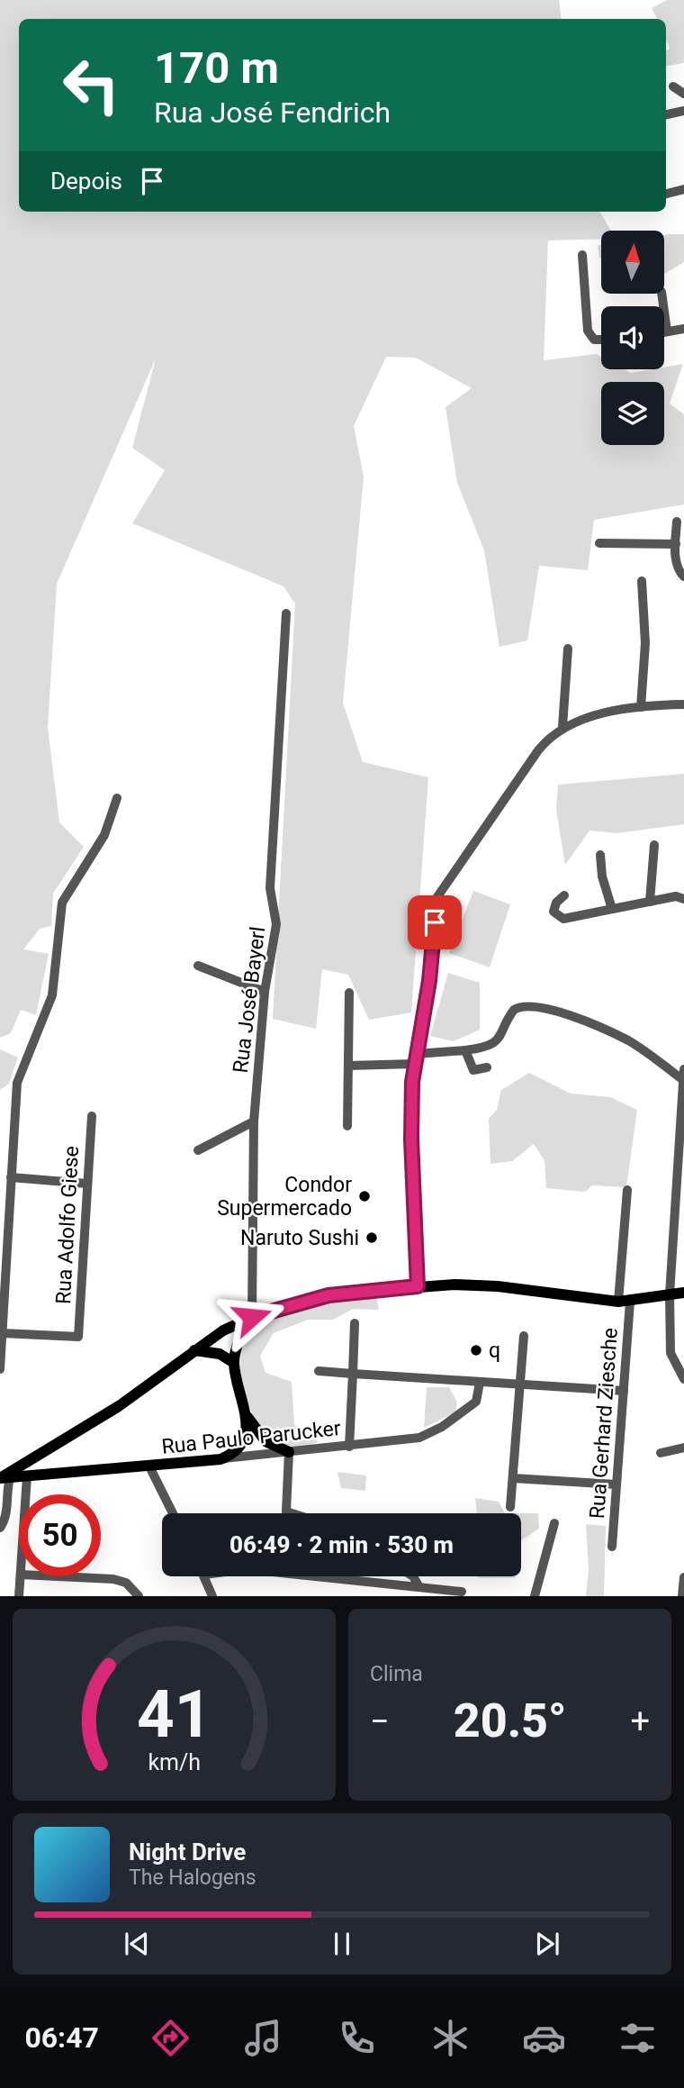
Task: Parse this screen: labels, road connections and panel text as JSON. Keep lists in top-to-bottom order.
{
  "streets": {
    "main road": ["Rua Paulo Parucker"],
    "street": ["Rua José Bayerl", "Rua Adolfo Giese", "Rua Gerhard Ziesche"]
  },
  "places": ["Condor Supermercado", "Naruto Sushi", "q"],
  "north": "top",
  "page": {
    "turn": ["170 m", "Rua José Fendrich"],
    "then": "Depois",
    "limit": "50",
    "trip": "06:49 · 2 min · 530 m",
    "tile": "Clima",
    "heat": ["−", "20.5°", "+"],
    "song": ["Night Drive", "The Halogens"],
    "tabs": "06:47",
    "gauge": ["41", "km/h"]
  }
}
